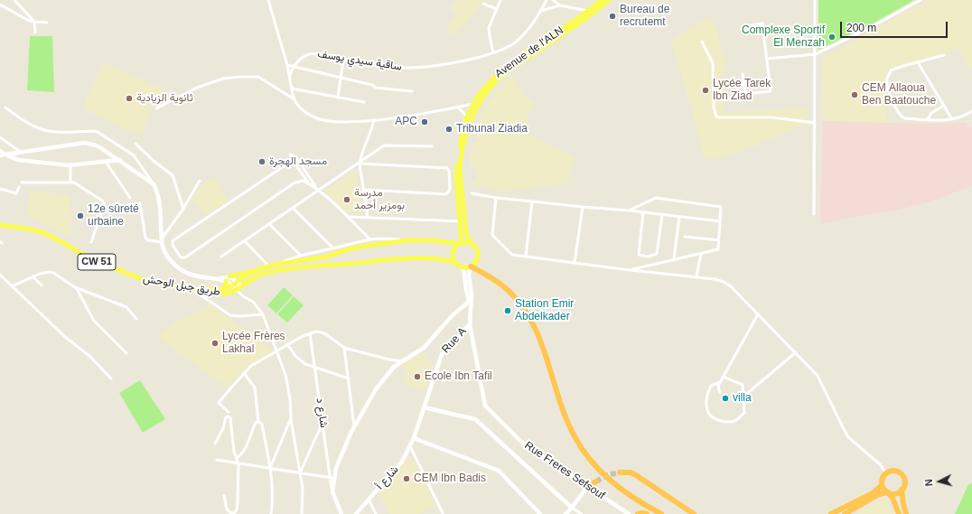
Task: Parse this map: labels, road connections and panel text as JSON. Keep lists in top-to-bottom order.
{
  "streets": {
    "main road": [
      "CW 51",
      "طريق جبل الوحش",
      "Rue A",
      "Rue Freres Sefsouf",
      "شارع أ"
    ],
    "street": ["ساقية سيدي يوسف", "شارع د"]
  },
  "crossings": [
    ["Rue A", "Rue Freres Sefsouf"],
    ["Rue A", "شارع أ"]
  ],
  "places": [
    "Bureau de recrutemt",
    "Complexe Sportif El Menzah",
    "Lycée Tarek Ibn Ziad",
    "CEM Allaoua Ben Baatouche",
    "ثانوية الزيادية",
    "APC",
    "Tribunal Ziadia",
    "مسجد الهجرة",
    "مدرسة بومزير أحمد",
    "12e sûreté urbaine",
    "Station Emir Abdelkader",
    "Lycée Frères Lakhal",
    "Ecole Ibn Tafil",
    "villa",
    "CEM Ibn Badis"
  ],
  "scale_bar": "200 m",
  "north": "left"
}
